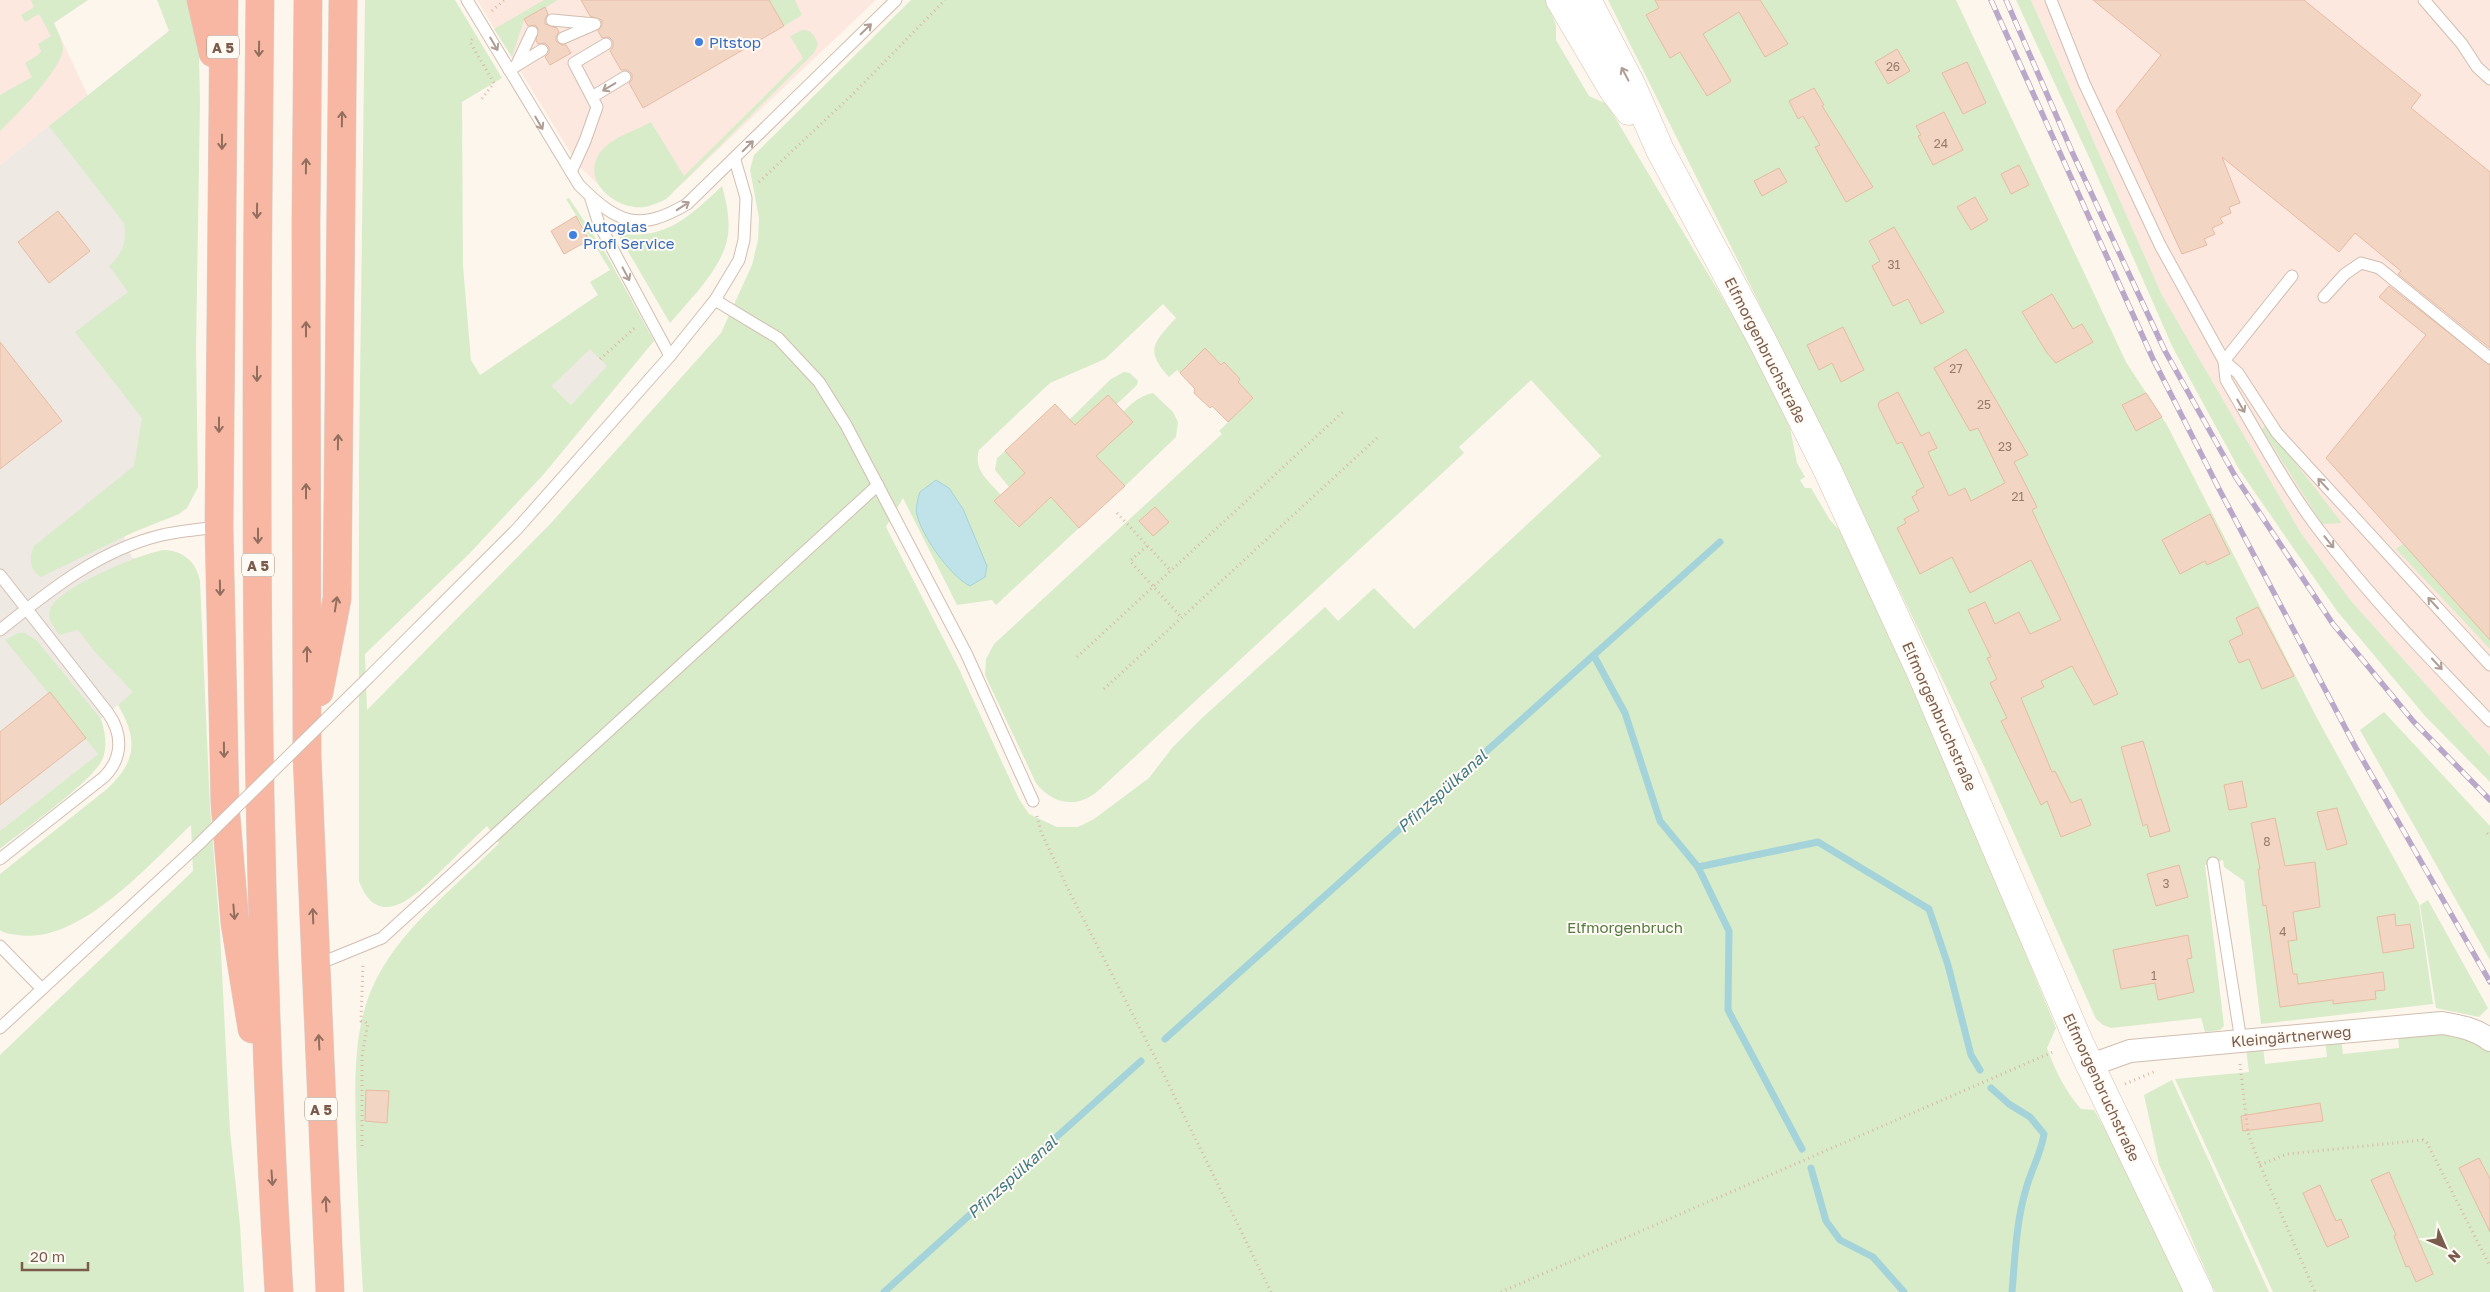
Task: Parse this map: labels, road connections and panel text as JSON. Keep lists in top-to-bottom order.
{
  "streets": {
    "highway": ["A 5"],
    "main road": ["Elfmorgenbruchstraße"],
    "street": ["Kleingärtnerweg"]
  },
  "crossings": [
    ["Elfmorgenbruchstraße", "Kleingärtnerweg"]
  ],
  "water": ["Pfinzspülkanal"],
  "parks": ["Elfmorgenbruch"],
  "places": ["Pitstop", "Autoglas Profi Service"],
  "house_numbers": [
    "26",
    "24",
    "31",
    "27",
    "25",
    "23",
    "21",
    "8",
    "3",
    "4",
    "1"
  ],
  "scale_bar": "20 m",
  "north": "bottom right"
}
